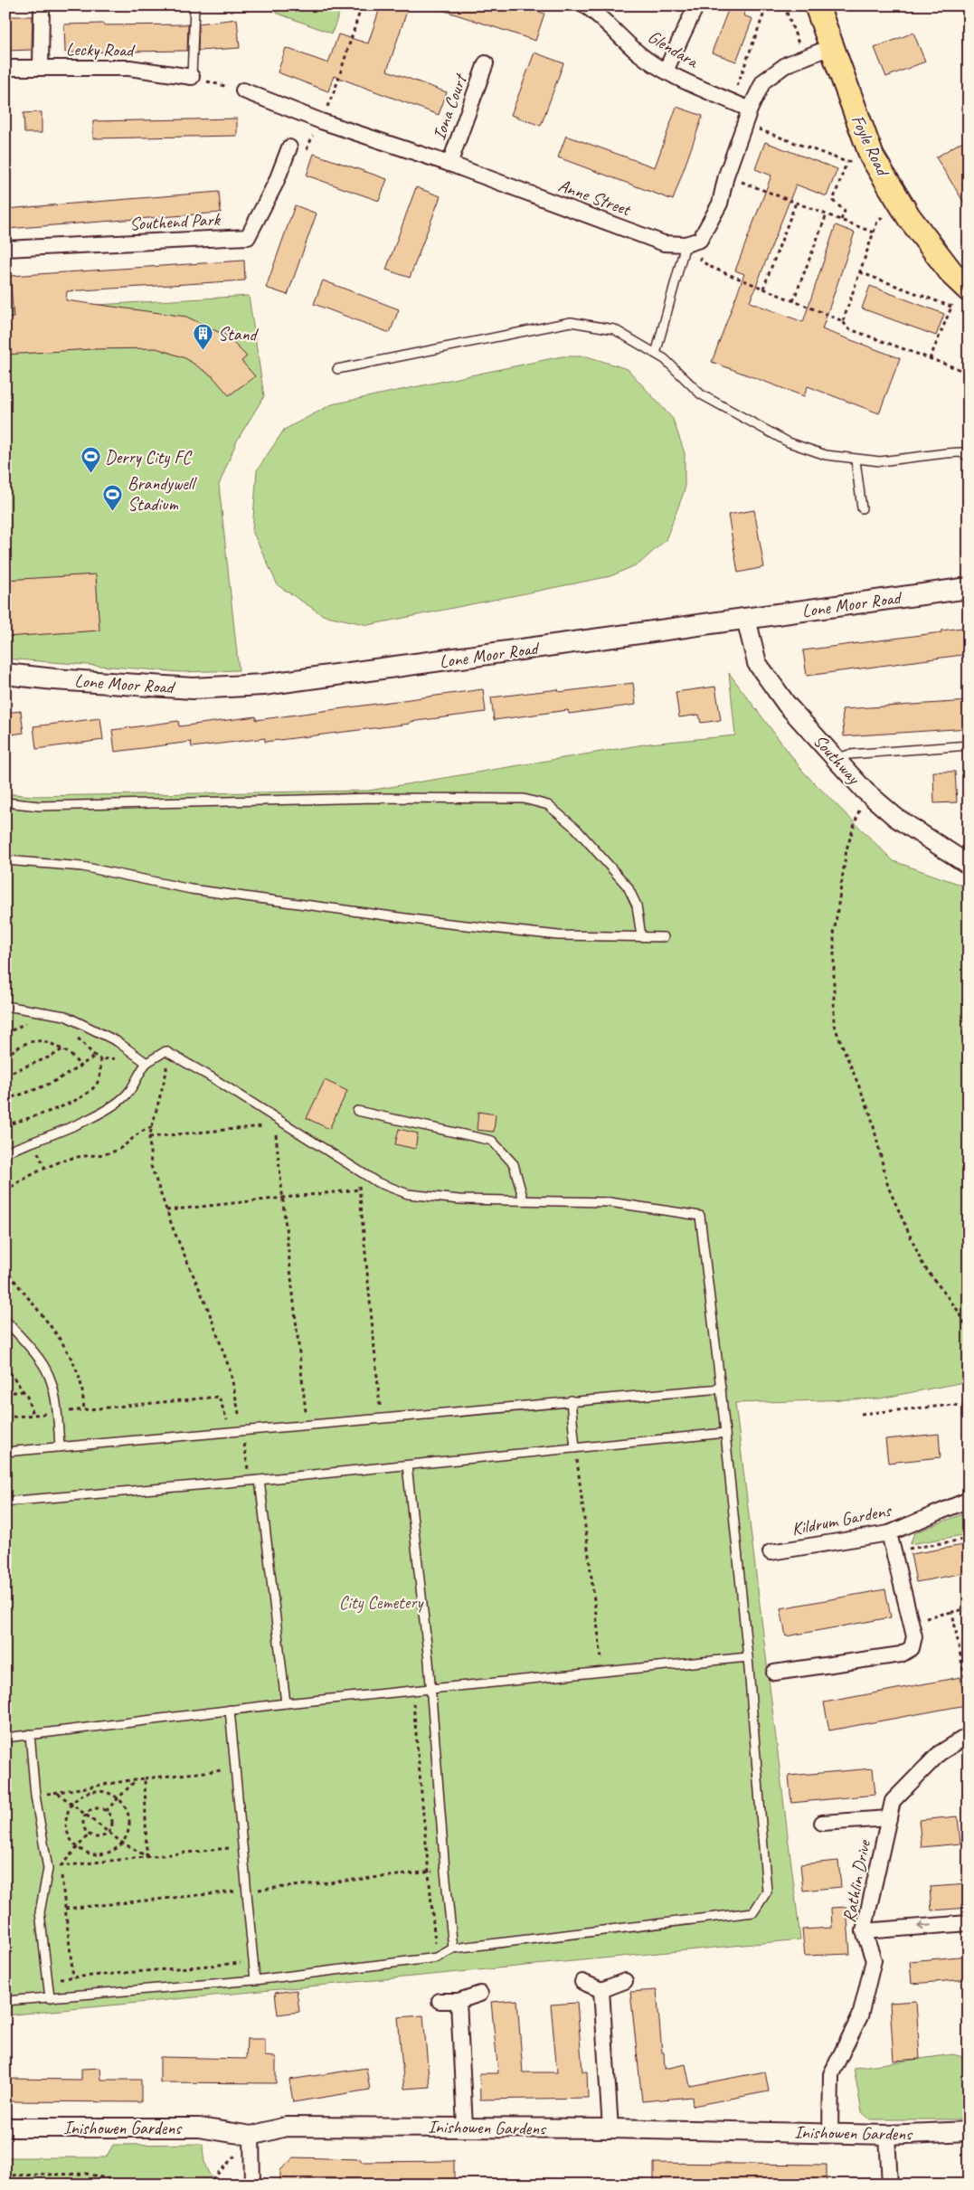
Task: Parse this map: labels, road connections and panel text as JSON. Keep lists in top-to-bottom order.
{
  "streets": {
    "main road": ["Foyle Road", "Lone Moor Road"],
    "street": [
      "Glendara",
      "Lecky Road",
      "Iona Court",
      "Anne Street",
      "Southend Park",
      "Southway",
      "Kildrum Gardens",
      "Rathlin Drive",
      "Inishowen Gardens"
    ]
  },
  "crossings": [
    ["Iona Court", "Anne Street"],
    ["Lone Moor Road", "Southway"],
    ["Rathlin Drive", "Inishowen Gardens"]
  ],
  "parks": ["City Cemetery"],
  "places": {
    "building": ["Stand"],
    "sports": ["Derry City FC", "Brandywell Stadium"]
  }
}
